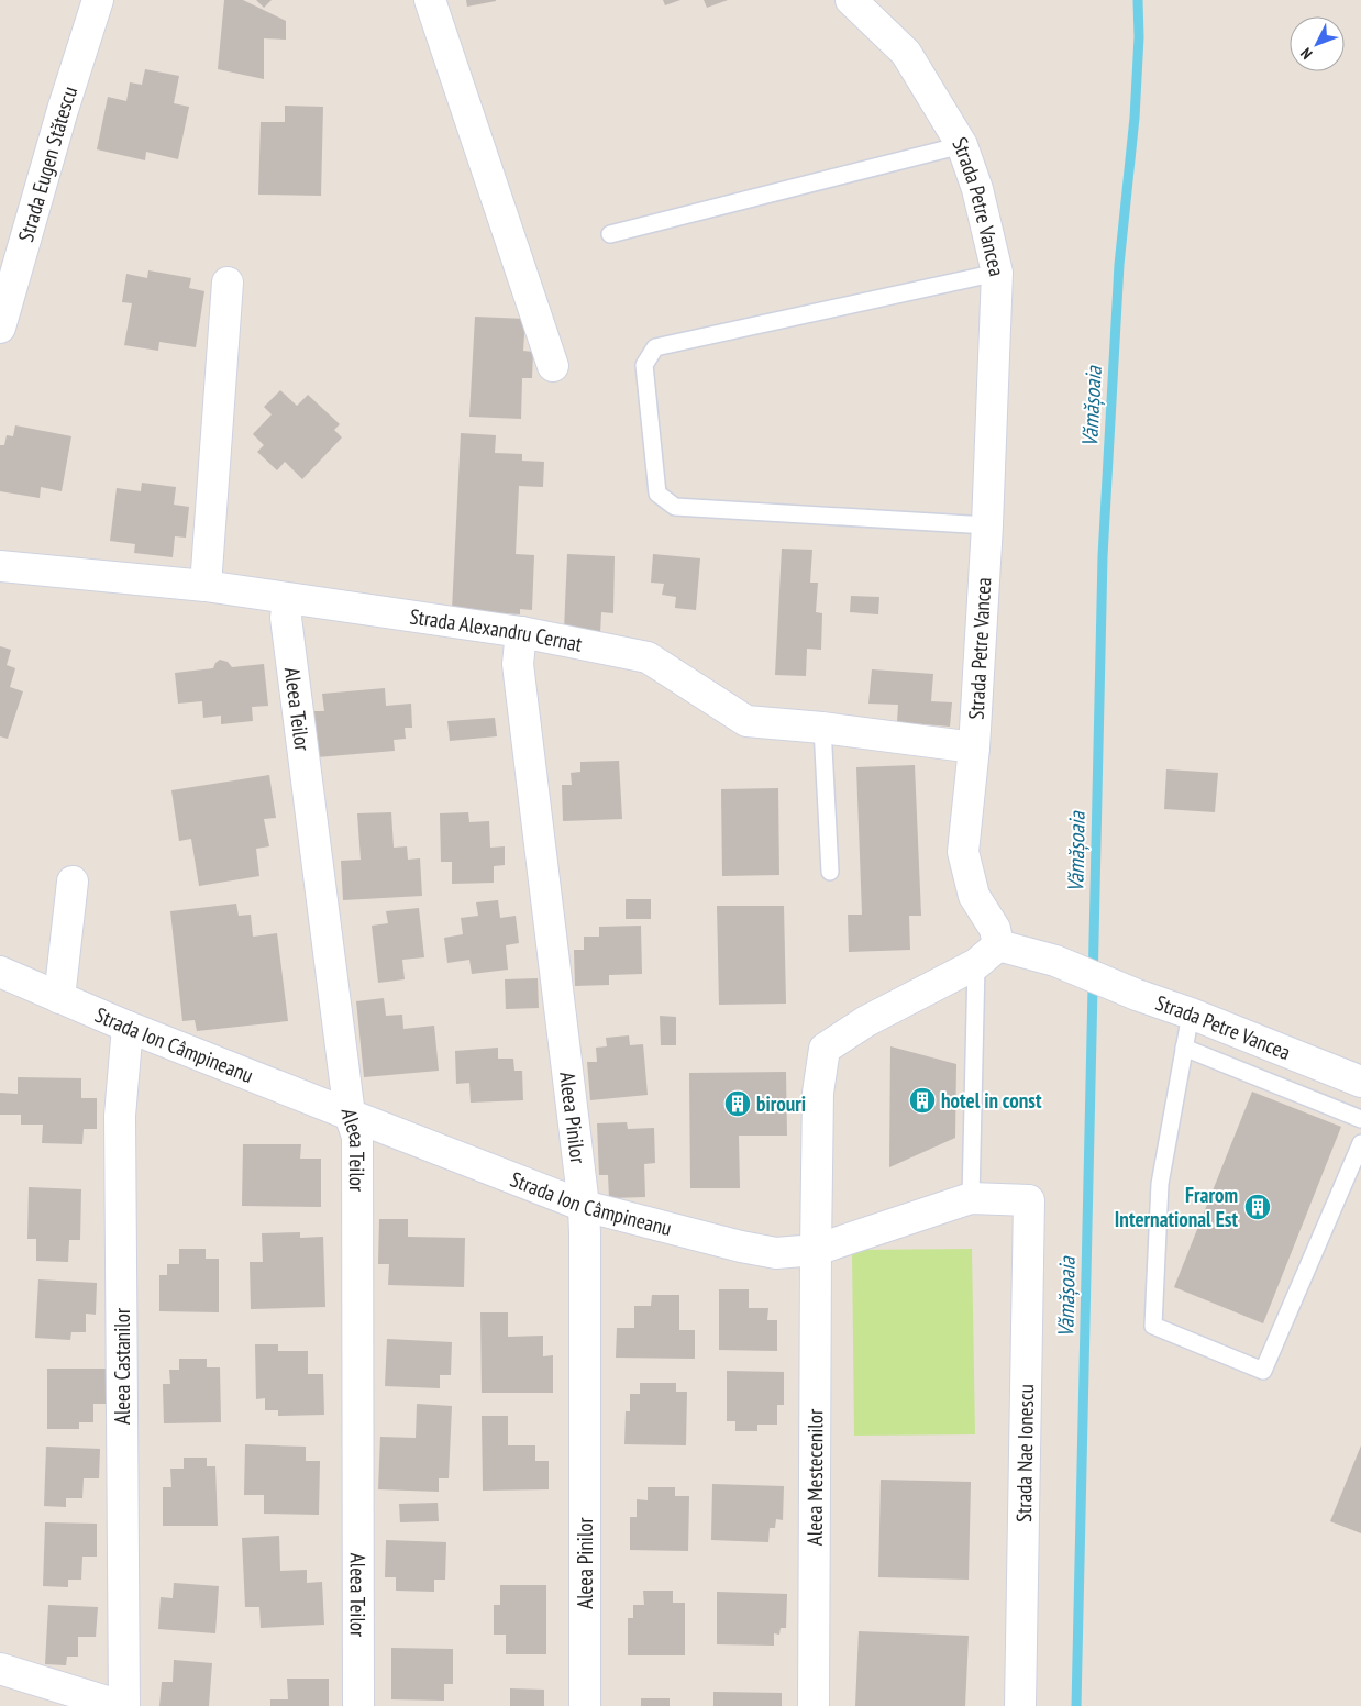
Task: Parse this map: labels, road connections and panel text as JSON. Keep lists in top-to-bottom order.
{
  "streets": {
    "street": [
      "Strada Eugen Stătescu",
      "Strada Petre Vancea",
      "Strada Alexandru Cernat",
      "Aleea Teilor",
      "Strada Ion Câmpineanu",
      "Aleea Pinilor",
      "Aleea Castanilor",
      "Strada Nae Ionescu",
      "Aleea Mestecenilor"
    ]
  },
  "crossings": [
    ["Strada Petre Vancea", "Strada Alexandru Cernat"],
    ["Strada Alexandru Cernat", "Aleea Teilor"],
    ["Strada Alexandru Cernat", "Aleea Pinilor"],
    ["Aleea Teilor", "Strada Ion Câmpineanu"],
    ["Strada Ion Câmpineanu", "Aleea Pinilor"],
    ["Strada Ion Câmpineanu", "Aleea Castanilor"],
    ["Strada Ion Câmpineanu", "Strada Nae Ionescu"],
    ["Strada Ion Câmpineanu", "Aleea Mestecenilor"]
  ],
  "water": ["Vămășoaia"],
  "places": {
    "building": ["hotel in const", "birouri", "Frarom International Est"]
  },
  "north": "bottom left"
}
